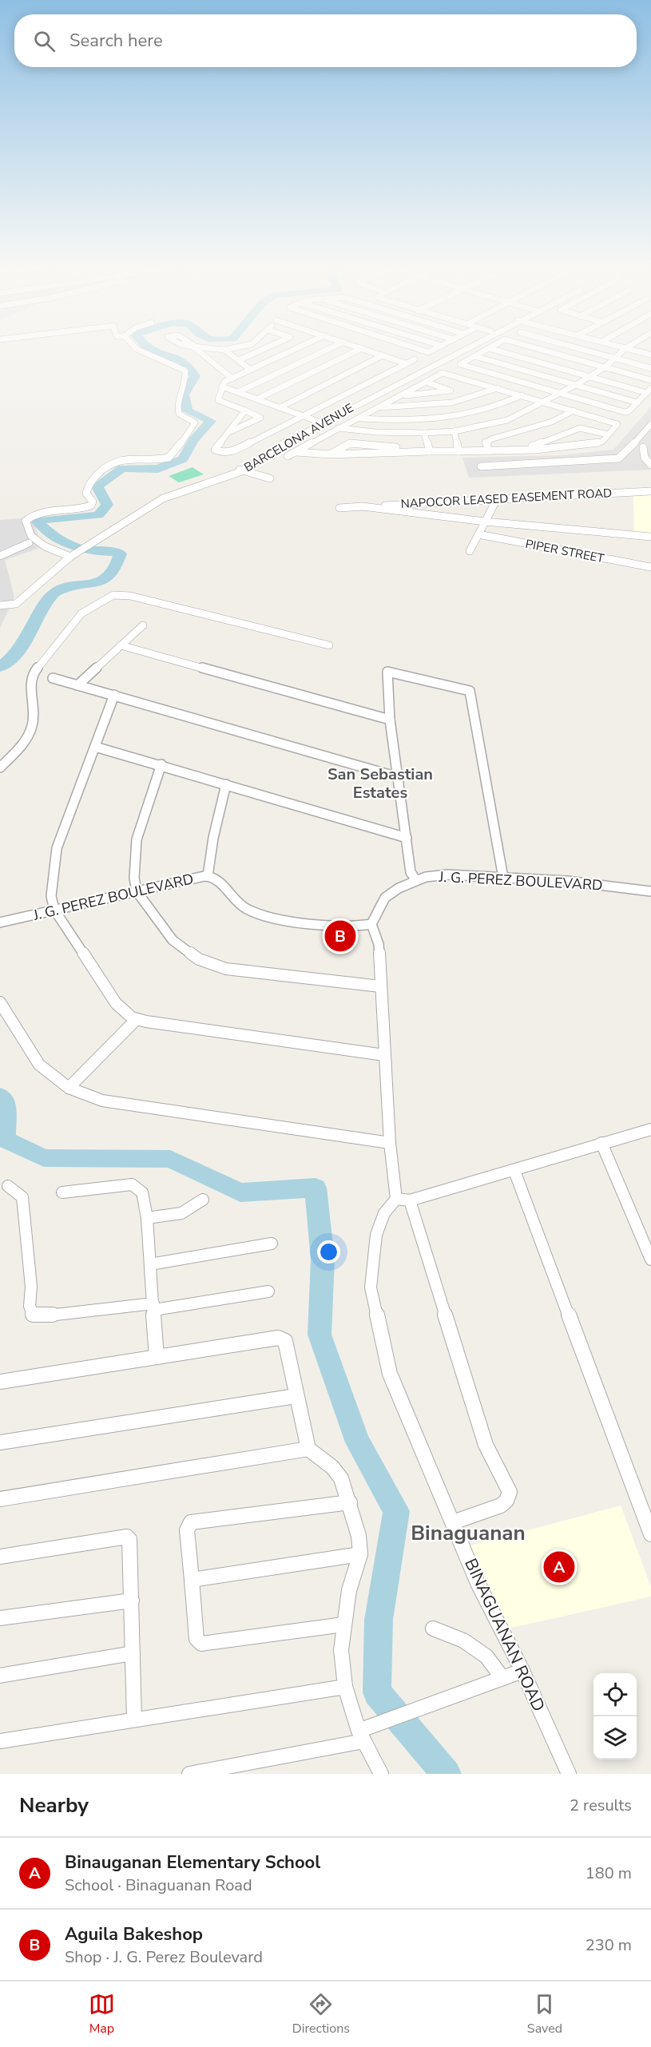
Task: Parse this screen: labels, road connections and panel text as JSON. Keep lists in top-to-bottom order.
{
  "streets": {
    "street": [
      "BARCELONA AVENUE",
      "NAPOCOR LEASED EASEMENT ROAD",
      "PIPER STREET",
      "J. G. PEREZ BOULEVARD",
      "BINAGUANAN ROAD"
    ]
  },
  "districts": ["San Sebastian Estates", "Binaguanan"],
  "page": {
    "search": "Search here",
    "pins": ["B", "A"],
    "heading": ["Nearby", "2 results"],
    "list": [
      {
        "mark": "A",
        "name": "Binauganan Elementary School",
        "note": "School · Binaguanan Road",
        "value": "180 m"
      },
      {
        "mark": "B",
        "name": "Aguila Bakeshop",
        "note": "Shop · J. G. Perez Boulevard",
        "value": "230 m"
      }
    ],
    "nav": ["Map", "Directions", "Saved"]
  }
}
